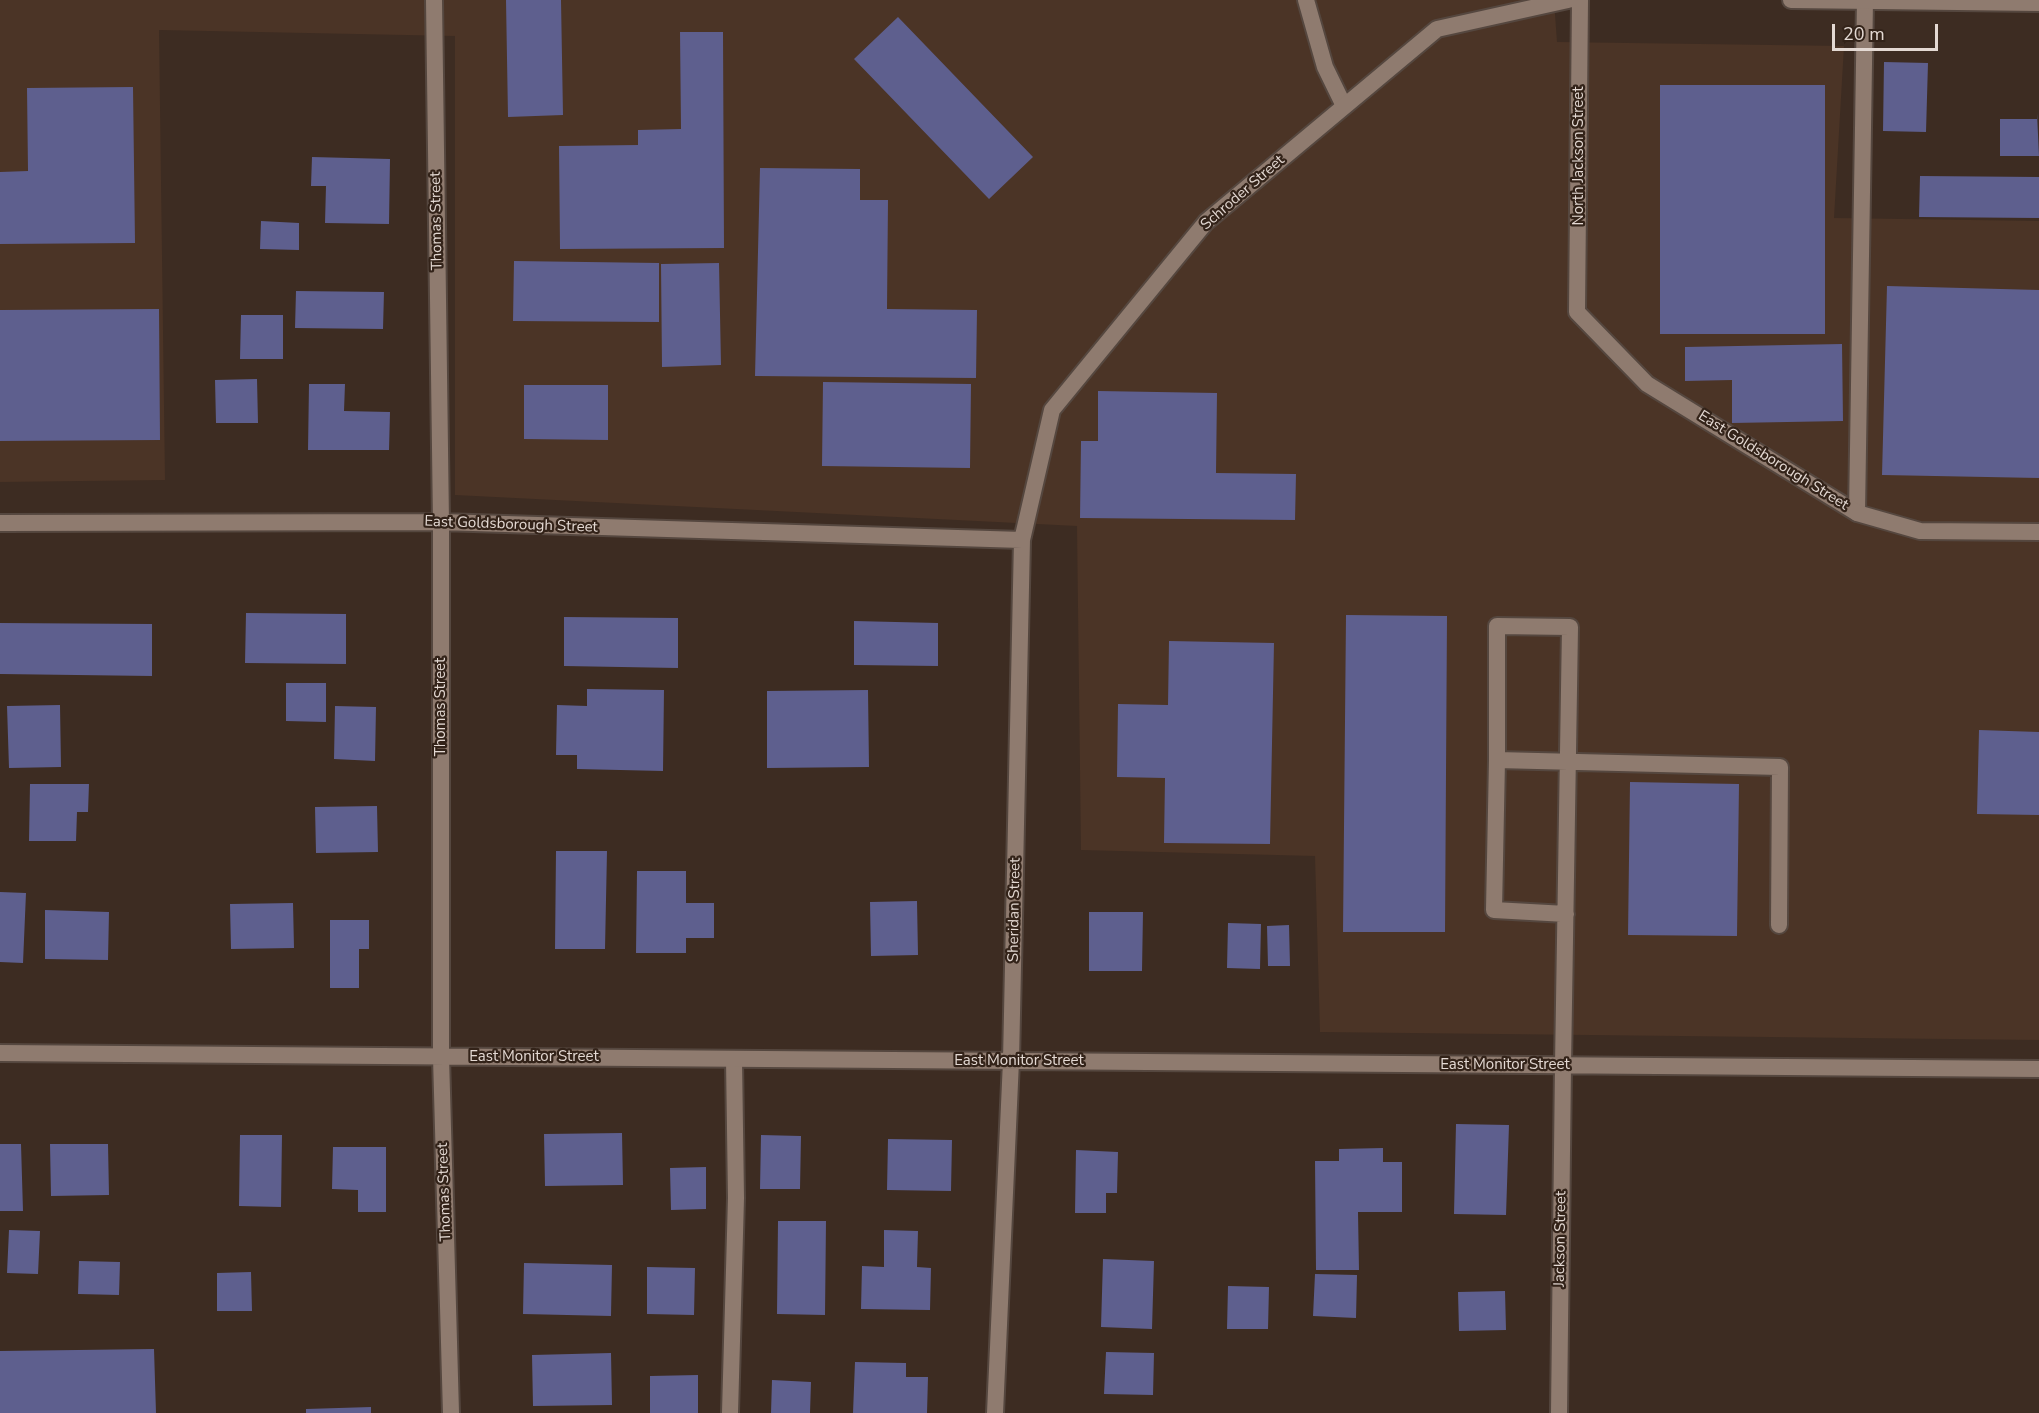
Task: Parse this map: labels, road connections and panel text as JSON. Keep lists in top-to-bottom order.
{
  "streets": {
    "street": [
      "North Jackson Street",
      "Schroder Street",
      "Thomas Street",
      "East Goldsborough Street",
      "Sheridan Street",
      "East Monitor Street",
      "Jackson Street"
    ]
  },
  "crossings": [
    ["North Jackson Street", "East Goldsborough Street"],
    ["Schroder Street", "Sheridan Street"],
    ["Thomas Street", "East Goldsborough Street"],
    ["Thomas Street", "East Monitor Street"],
    ["East Goldsborough Street", "Sheridan Street"],
    ["Sheridan Street", "East Monitor Street"],
    ["East Monitor Street", "Jackson Street"]
  ],
  "scale_bar": "20 m"
}
